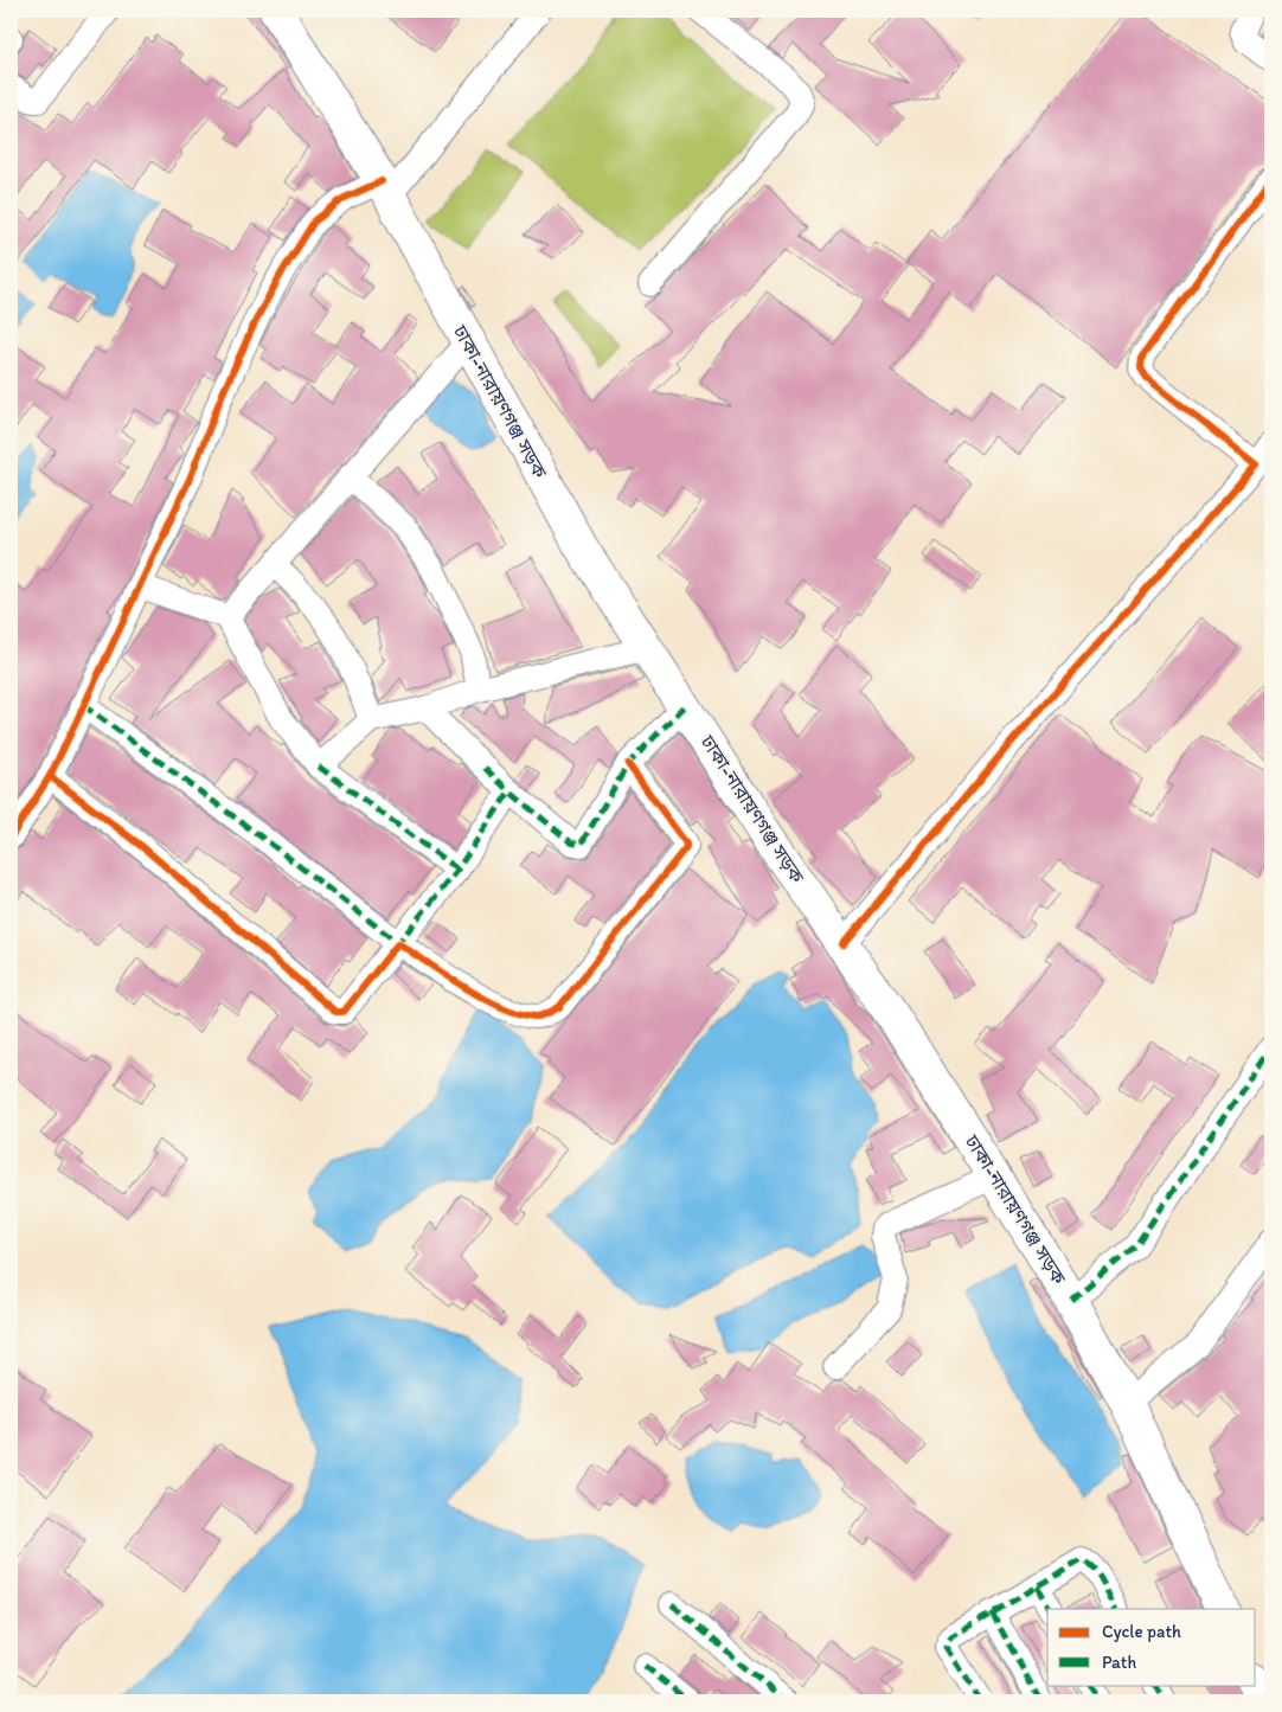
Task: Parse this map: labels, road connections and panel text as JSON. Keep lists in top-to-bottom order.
{
  "streets": {
    "highway": ["ঢাকা-নারায়ণগঞ্জ সড়ক"]
  },
  "legend": ["Cycle path", "Path"]
}
